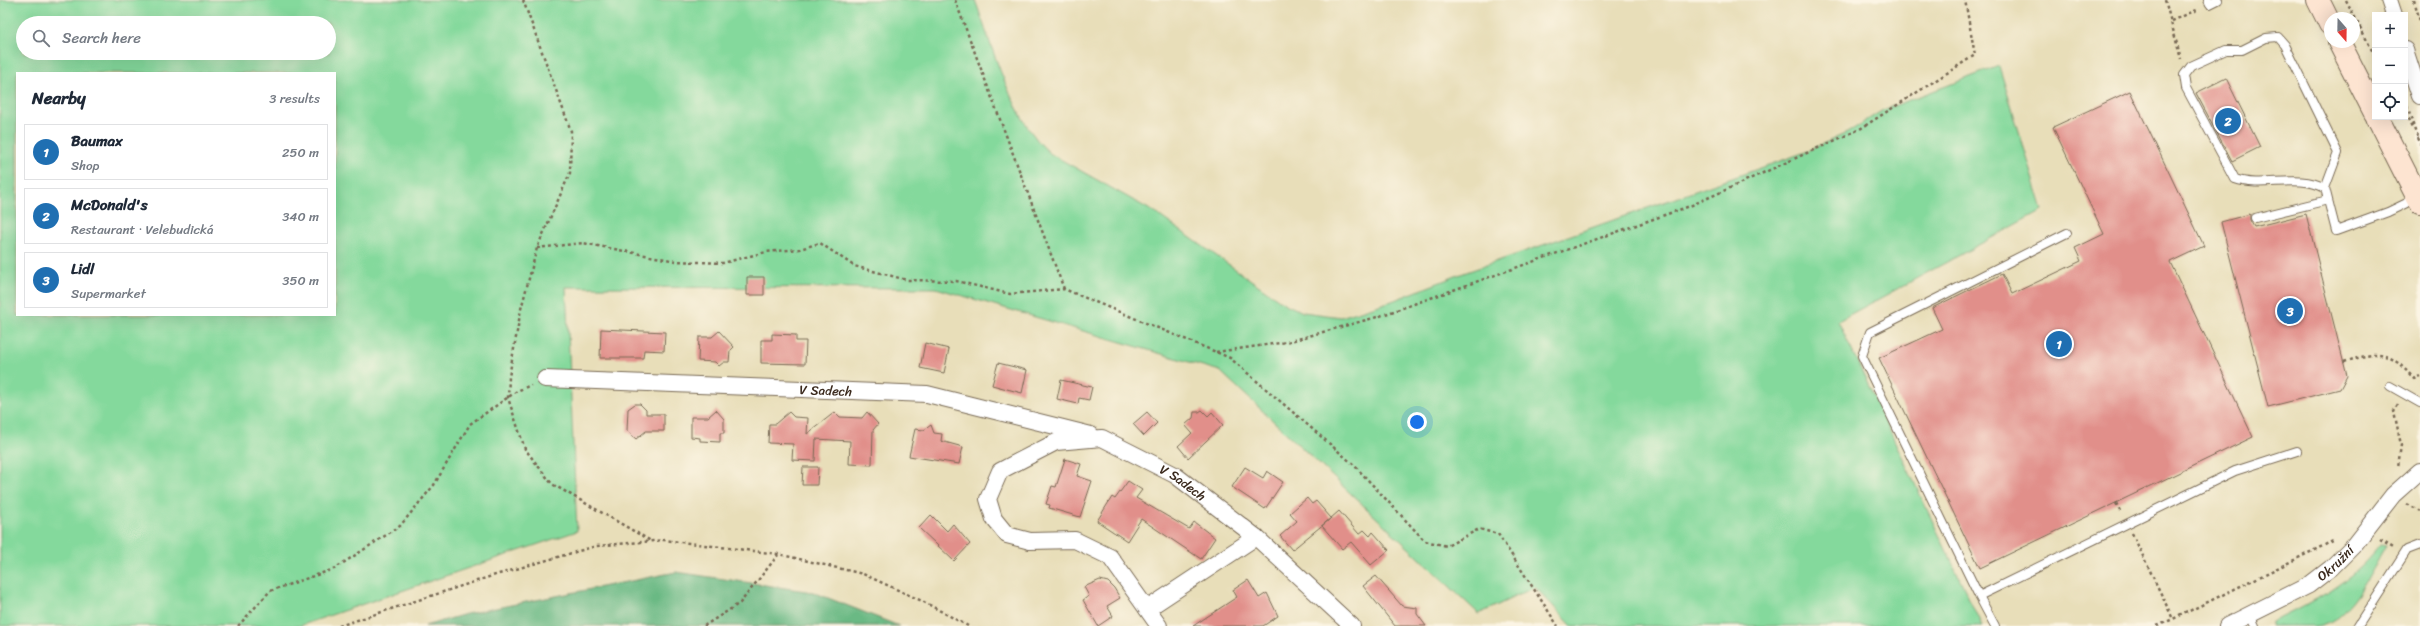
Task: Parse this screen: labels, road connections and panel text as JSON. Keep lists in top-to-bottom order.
{
  "streets": {
    "street": ["V Sadech", "Okružní"]
  },
  "north": "bottom",
  "page": {
    "map_buttons": ["+", "−"],
    "search": "Search here",
    "heading": ["Nearby", "3 results"],
    "pins": ["2", "3", "1"],
    "list": [
      {
        "mark": "1",
        "name": "Baumax",
        "note": "Shop",
        "value": "250 m"
      },
      {
        "mark": "2",
        "name": "McDonald's",
        "note": "Restaurant · Velebudická",
        "value": "340 m"
      },
      {
        "mark": "3",
        "name": "Lidl",
        "note": "Supermarket",
        "value": "350 m"
      }
    ]
  }
}
